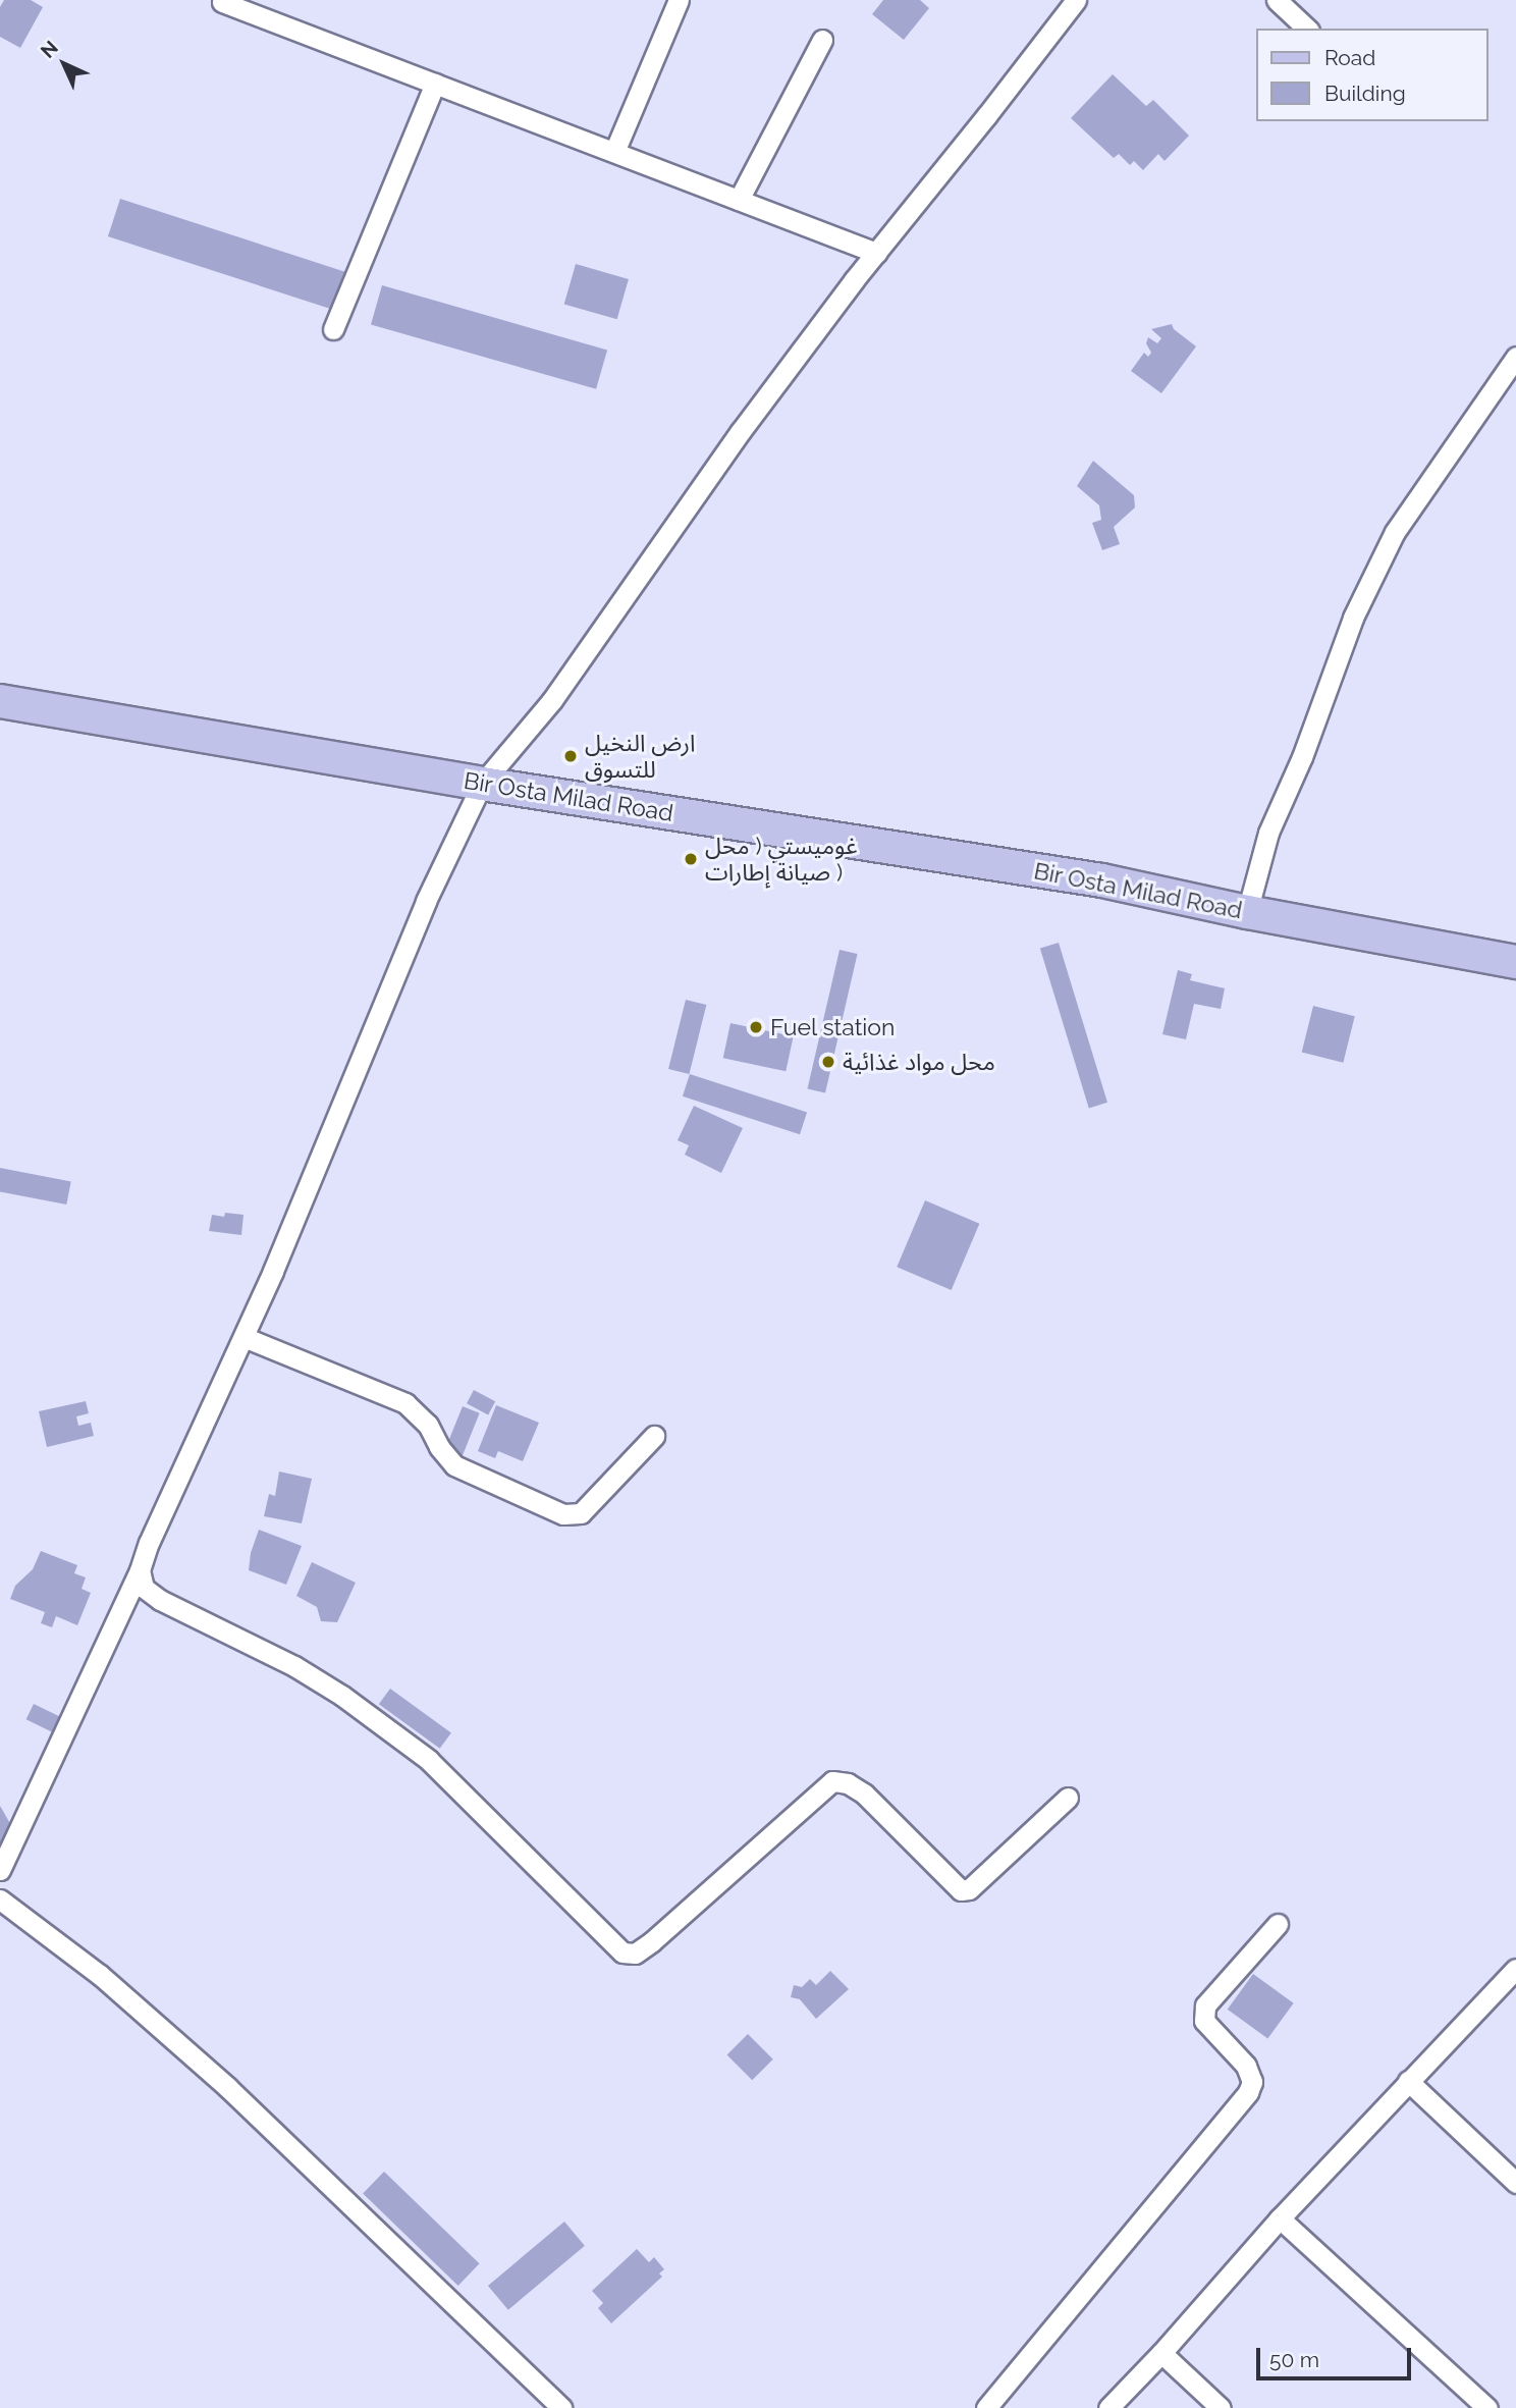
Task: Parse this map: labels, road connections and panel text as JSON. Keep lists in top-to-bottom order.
{
  "streets": {
    "main road": ["Bir Osta Milad Road"]
  },
  "places": [
    "ارض النخيل للتسوق",
    "غوميستي ( محل صيانة إطارات )",
    "Fuel station",
    "محل مواد غذائية"
  ],
  "legend": ["Road", "Building"],
  "scale_bar": "50 m",
  "north": "top left"
}
